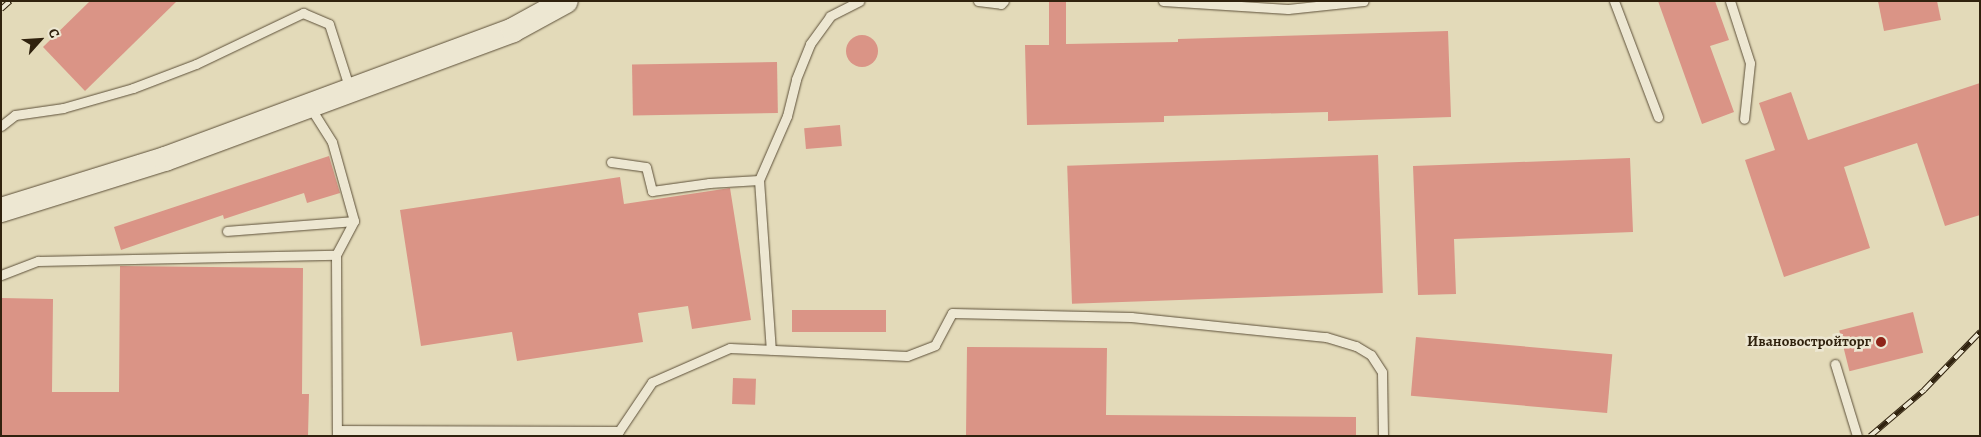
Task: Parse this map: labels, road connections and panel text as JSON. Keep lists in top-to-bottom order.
{
  "places": ["Ивановостройторг"],
  "north": "top right"
}
